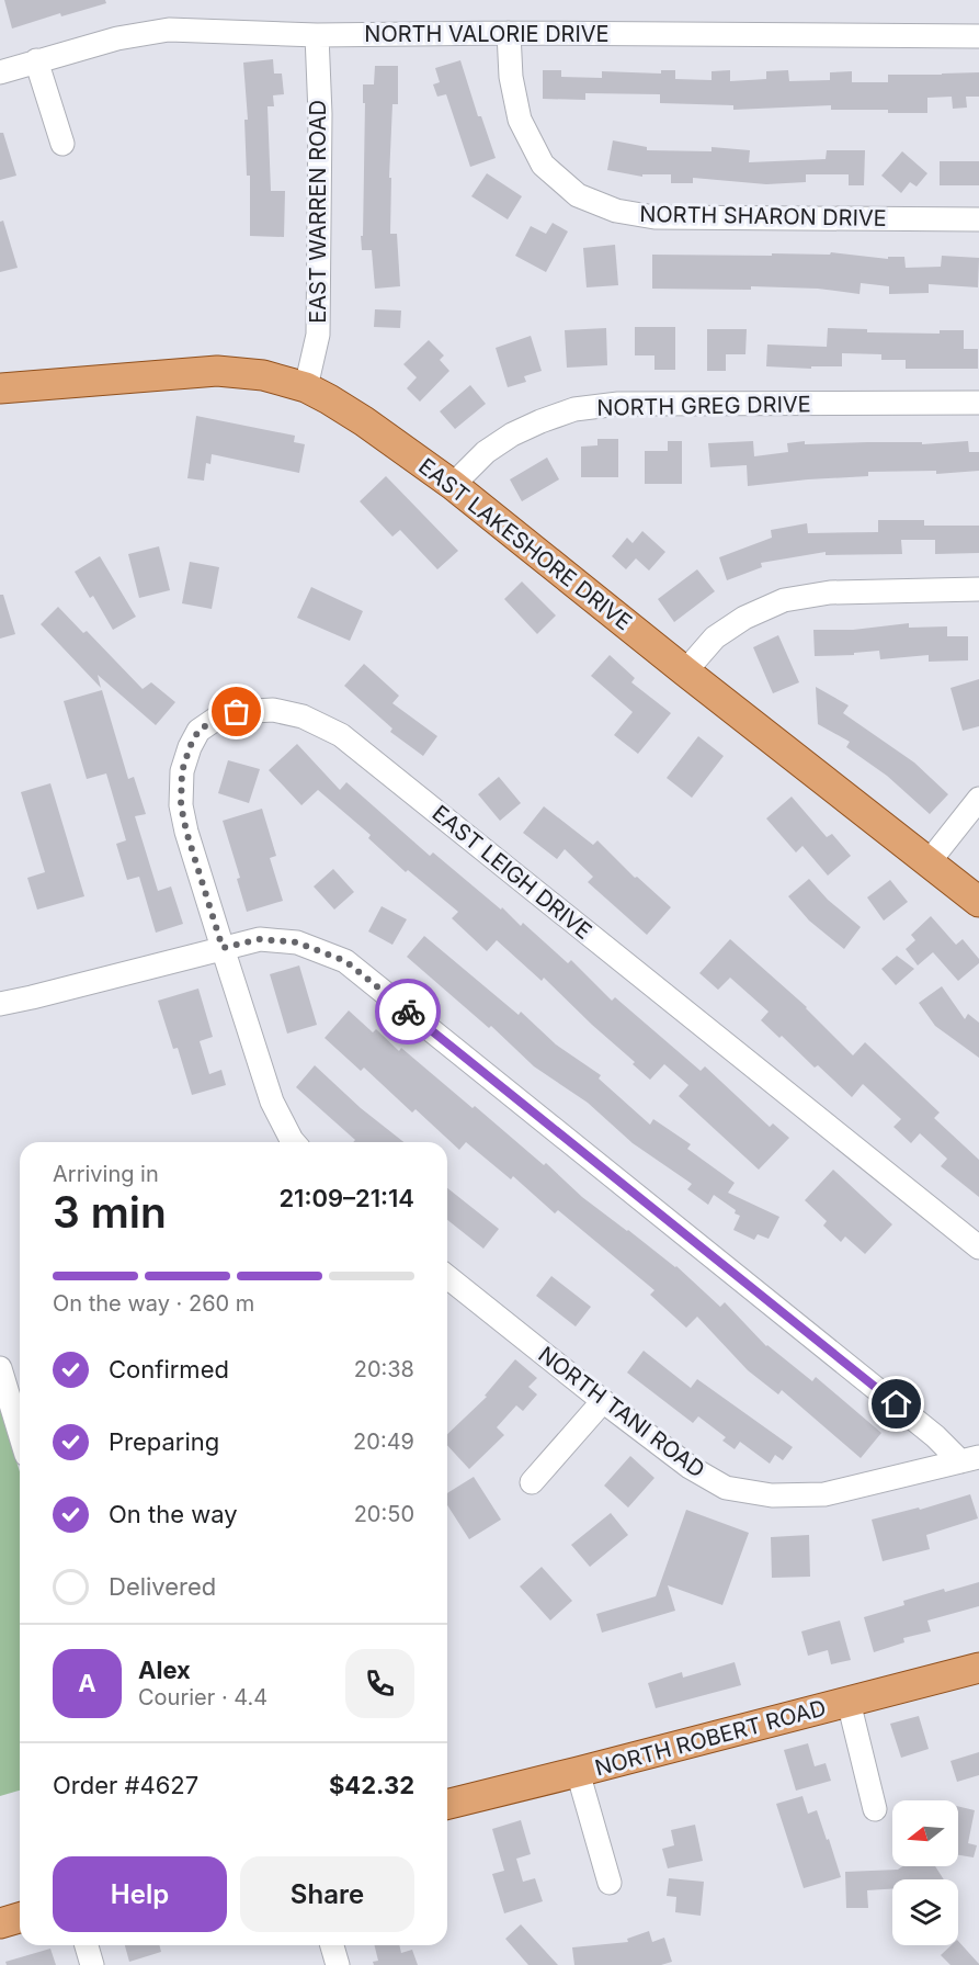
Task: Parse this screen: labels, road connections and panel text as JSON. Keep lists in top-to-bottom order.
{
  "streets": {
    "main road": ["EAST LAKESHORE DRIVE", "NORTH ROBERT ROAD"],
    "street": [
      "NORTH VALORIE DRIVE",
      "EAST WARREN ROAD",
      "NORTH SHARON DRIVE",
      "NORTH GREG DRIVE",
      "EAST LEIGH DRIVE",
      "NORTH TANI ROAD"
    ]
  },
  "crossings": [
    ["NORTH VALORIE DRIVE", "EAST WARREN ROAD"],
    ["NORTH VALORIE DRIVE", "NORTH SHARON DRIVE"],
    ["EAST WARREN ROAD", "EAST LAKESHORE DRIVE"],
    ["NORTH GREG DRIVE", "EAST LAKESHORE DRIVE"]
  ],
  "north": "left",
  "page": {
    "heading": ["3 min", "Arriving in", "21:09–21:14"],
    "panel": [
      "Alex",
      "Courier · 4.4",
      "Order #4627",
      "$42.32"
    ],
    "bar": "On the way · 260 m",
    "list": [
      ["Confirmed", "20:38"],
      ["Preparing", "20:49"],
      ["On the way", "20:50"],
      "Delivered"
    ],
    "round": "A",
    "buttons": ["Help", "Share"]
  }
}
